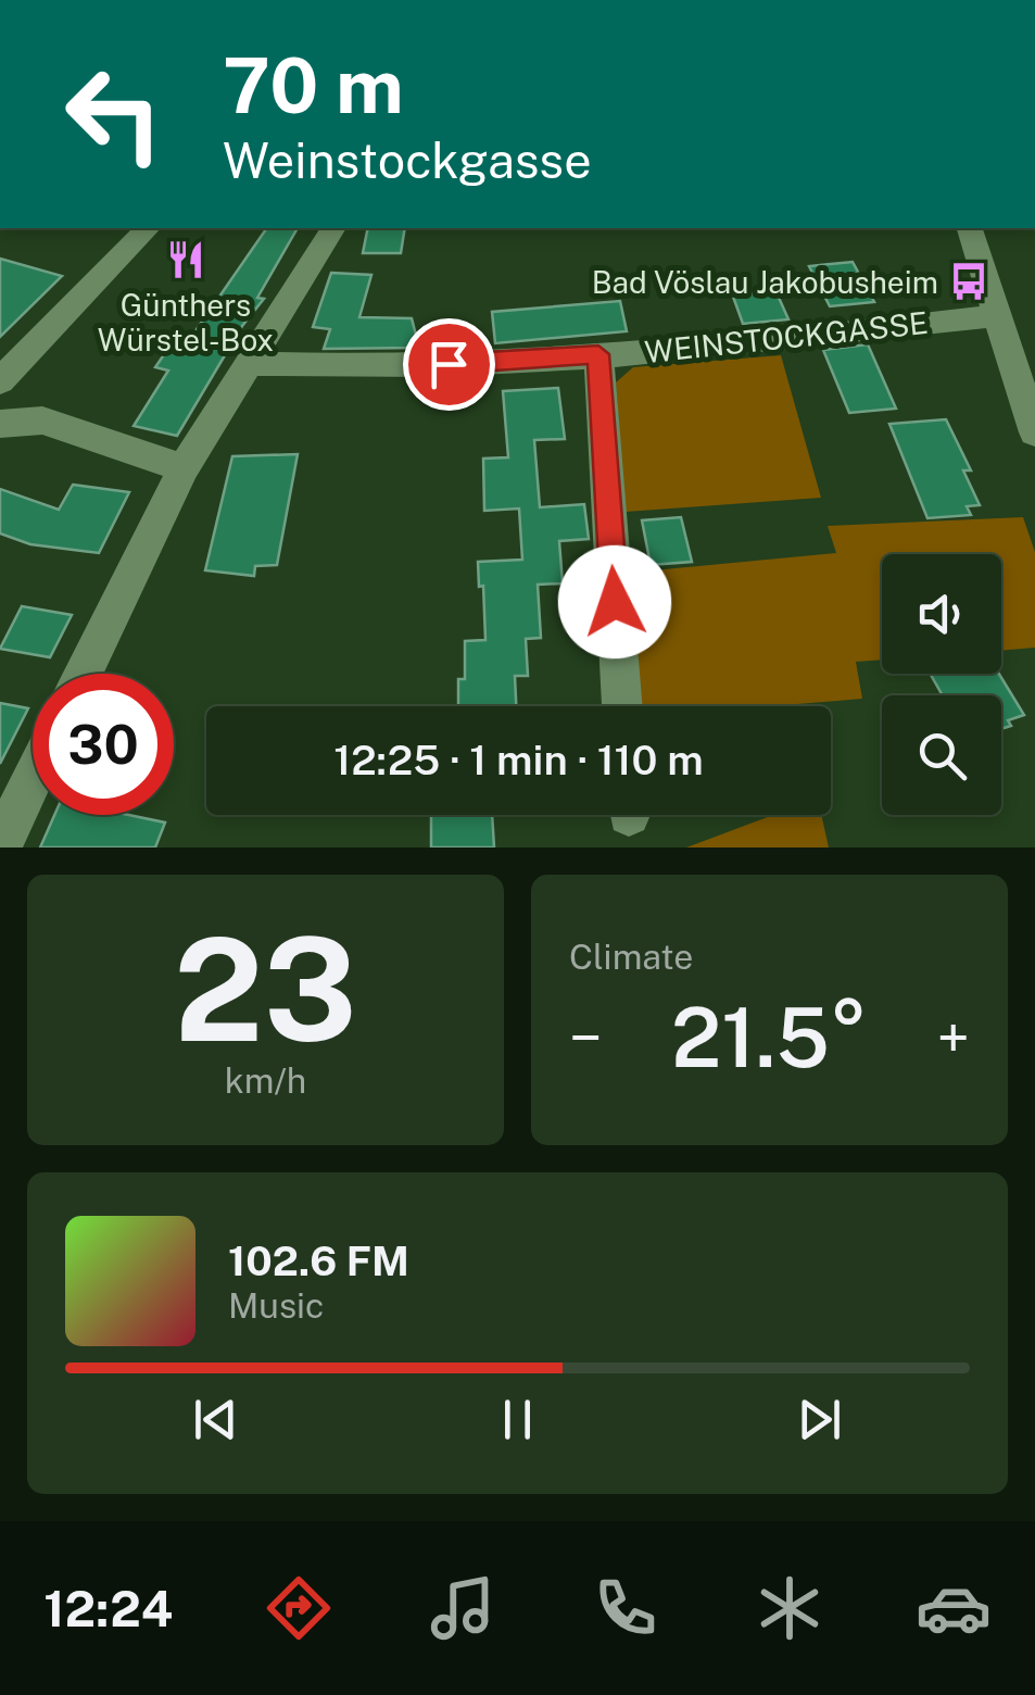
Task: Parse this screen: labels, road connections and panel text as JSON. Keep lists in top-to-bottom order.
{
  "streets": {
    "street": ["WEINSTOCKGASSE"]
  },
  "places": {
    "restaurant": ["Günthers Würstel-Box"],
    "bus stop": ["Bad Vöslau Jakobusheim"]
  },
  "page": {
    "turn": ["70 m", "Weinstockgasse"],
    "limit": "30",
    "trip": "12:25 · 1 min · 110 m",
    "tile": [
      ["23", "km/h"],
      "Climate"
    ],
    "heat": ["−", "21.5°", "+"],
    "song": ["102.6 FM", "Music"],
    "tabs": "12:24"
  }
}
